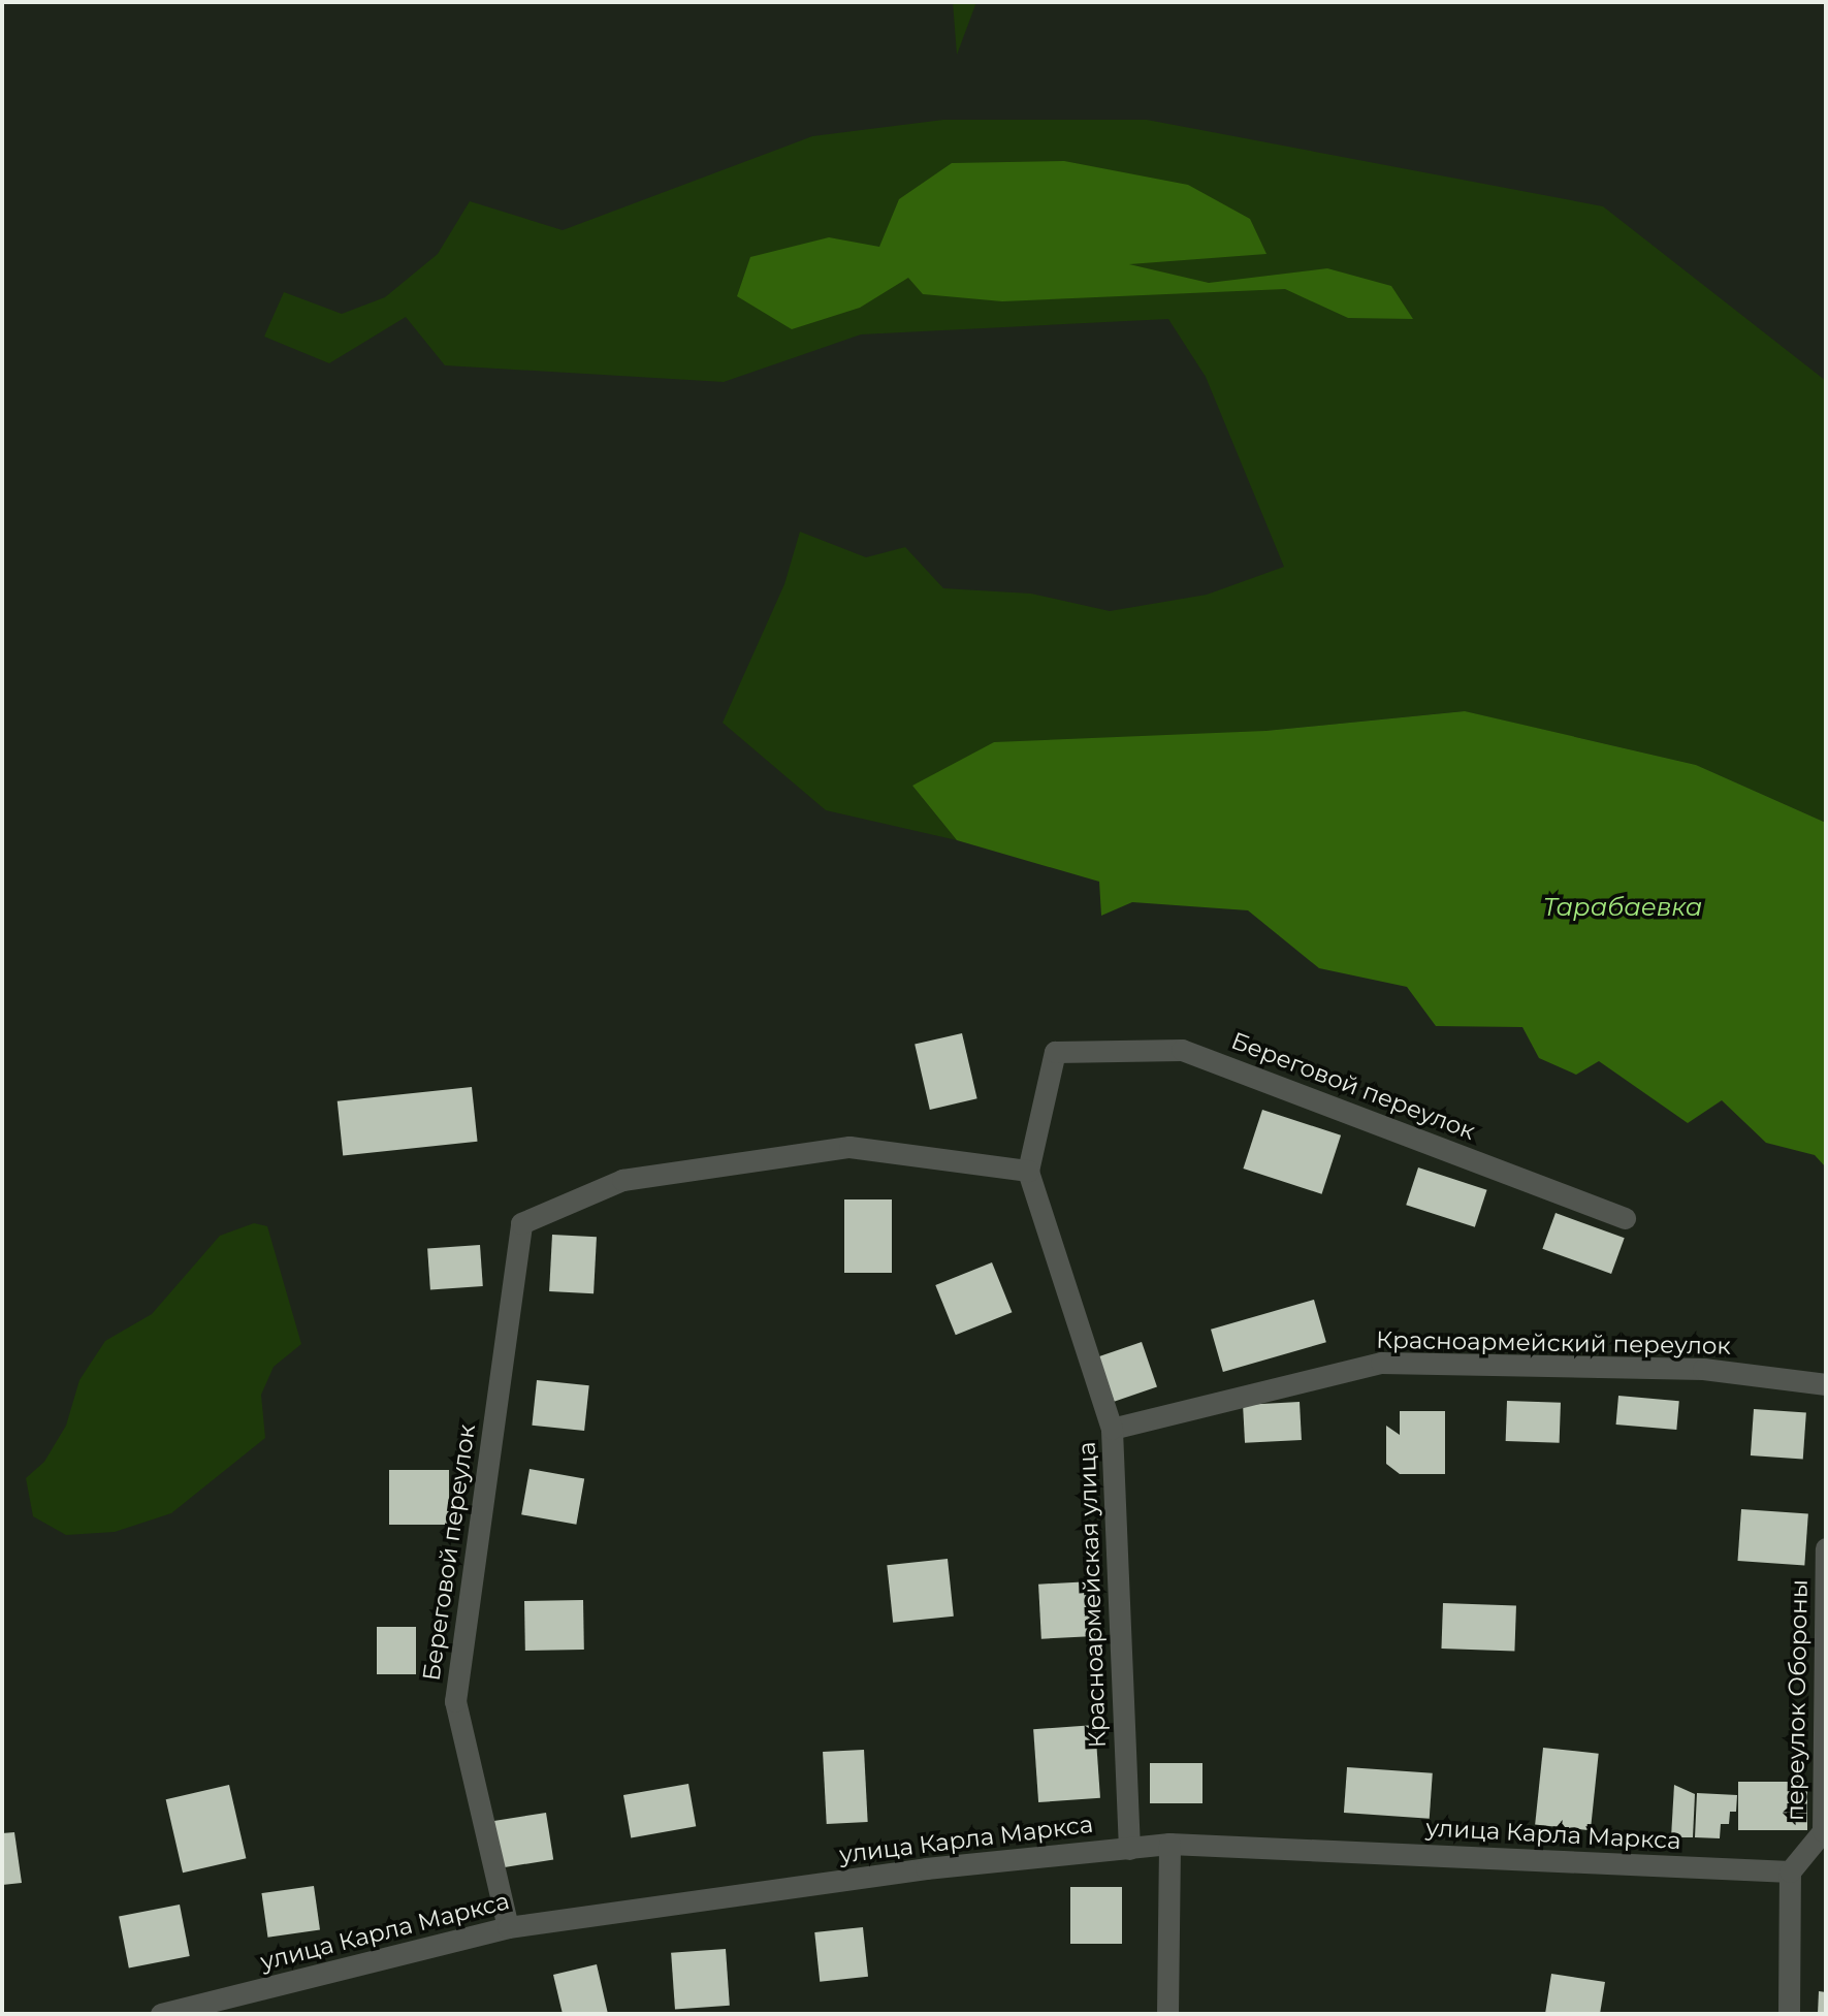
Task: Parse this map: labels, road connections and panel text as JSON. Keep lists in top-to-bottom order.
{
  "streets": {
    "street": [
      "Береговой переулок",
      "Красноармейский переулок",
      "Красноармейская улица",
      "переулок Обороны",
      "улица Карла Маркса"
    ]
  },
  "crossings": [
    ["Береговой переулок", "Красноармейская улица"],
    ["Береговой переулок", "улица Карла Маркса"],
    ["Красноармейский переулок", "Красноармейская улица"],
    ["Красноармейская улица", "улица Карла Маркса"],
    ["переулок Обороны", "улица Карла Маркса"]
  ],
  "water": ["Тарабаевка"]
}
